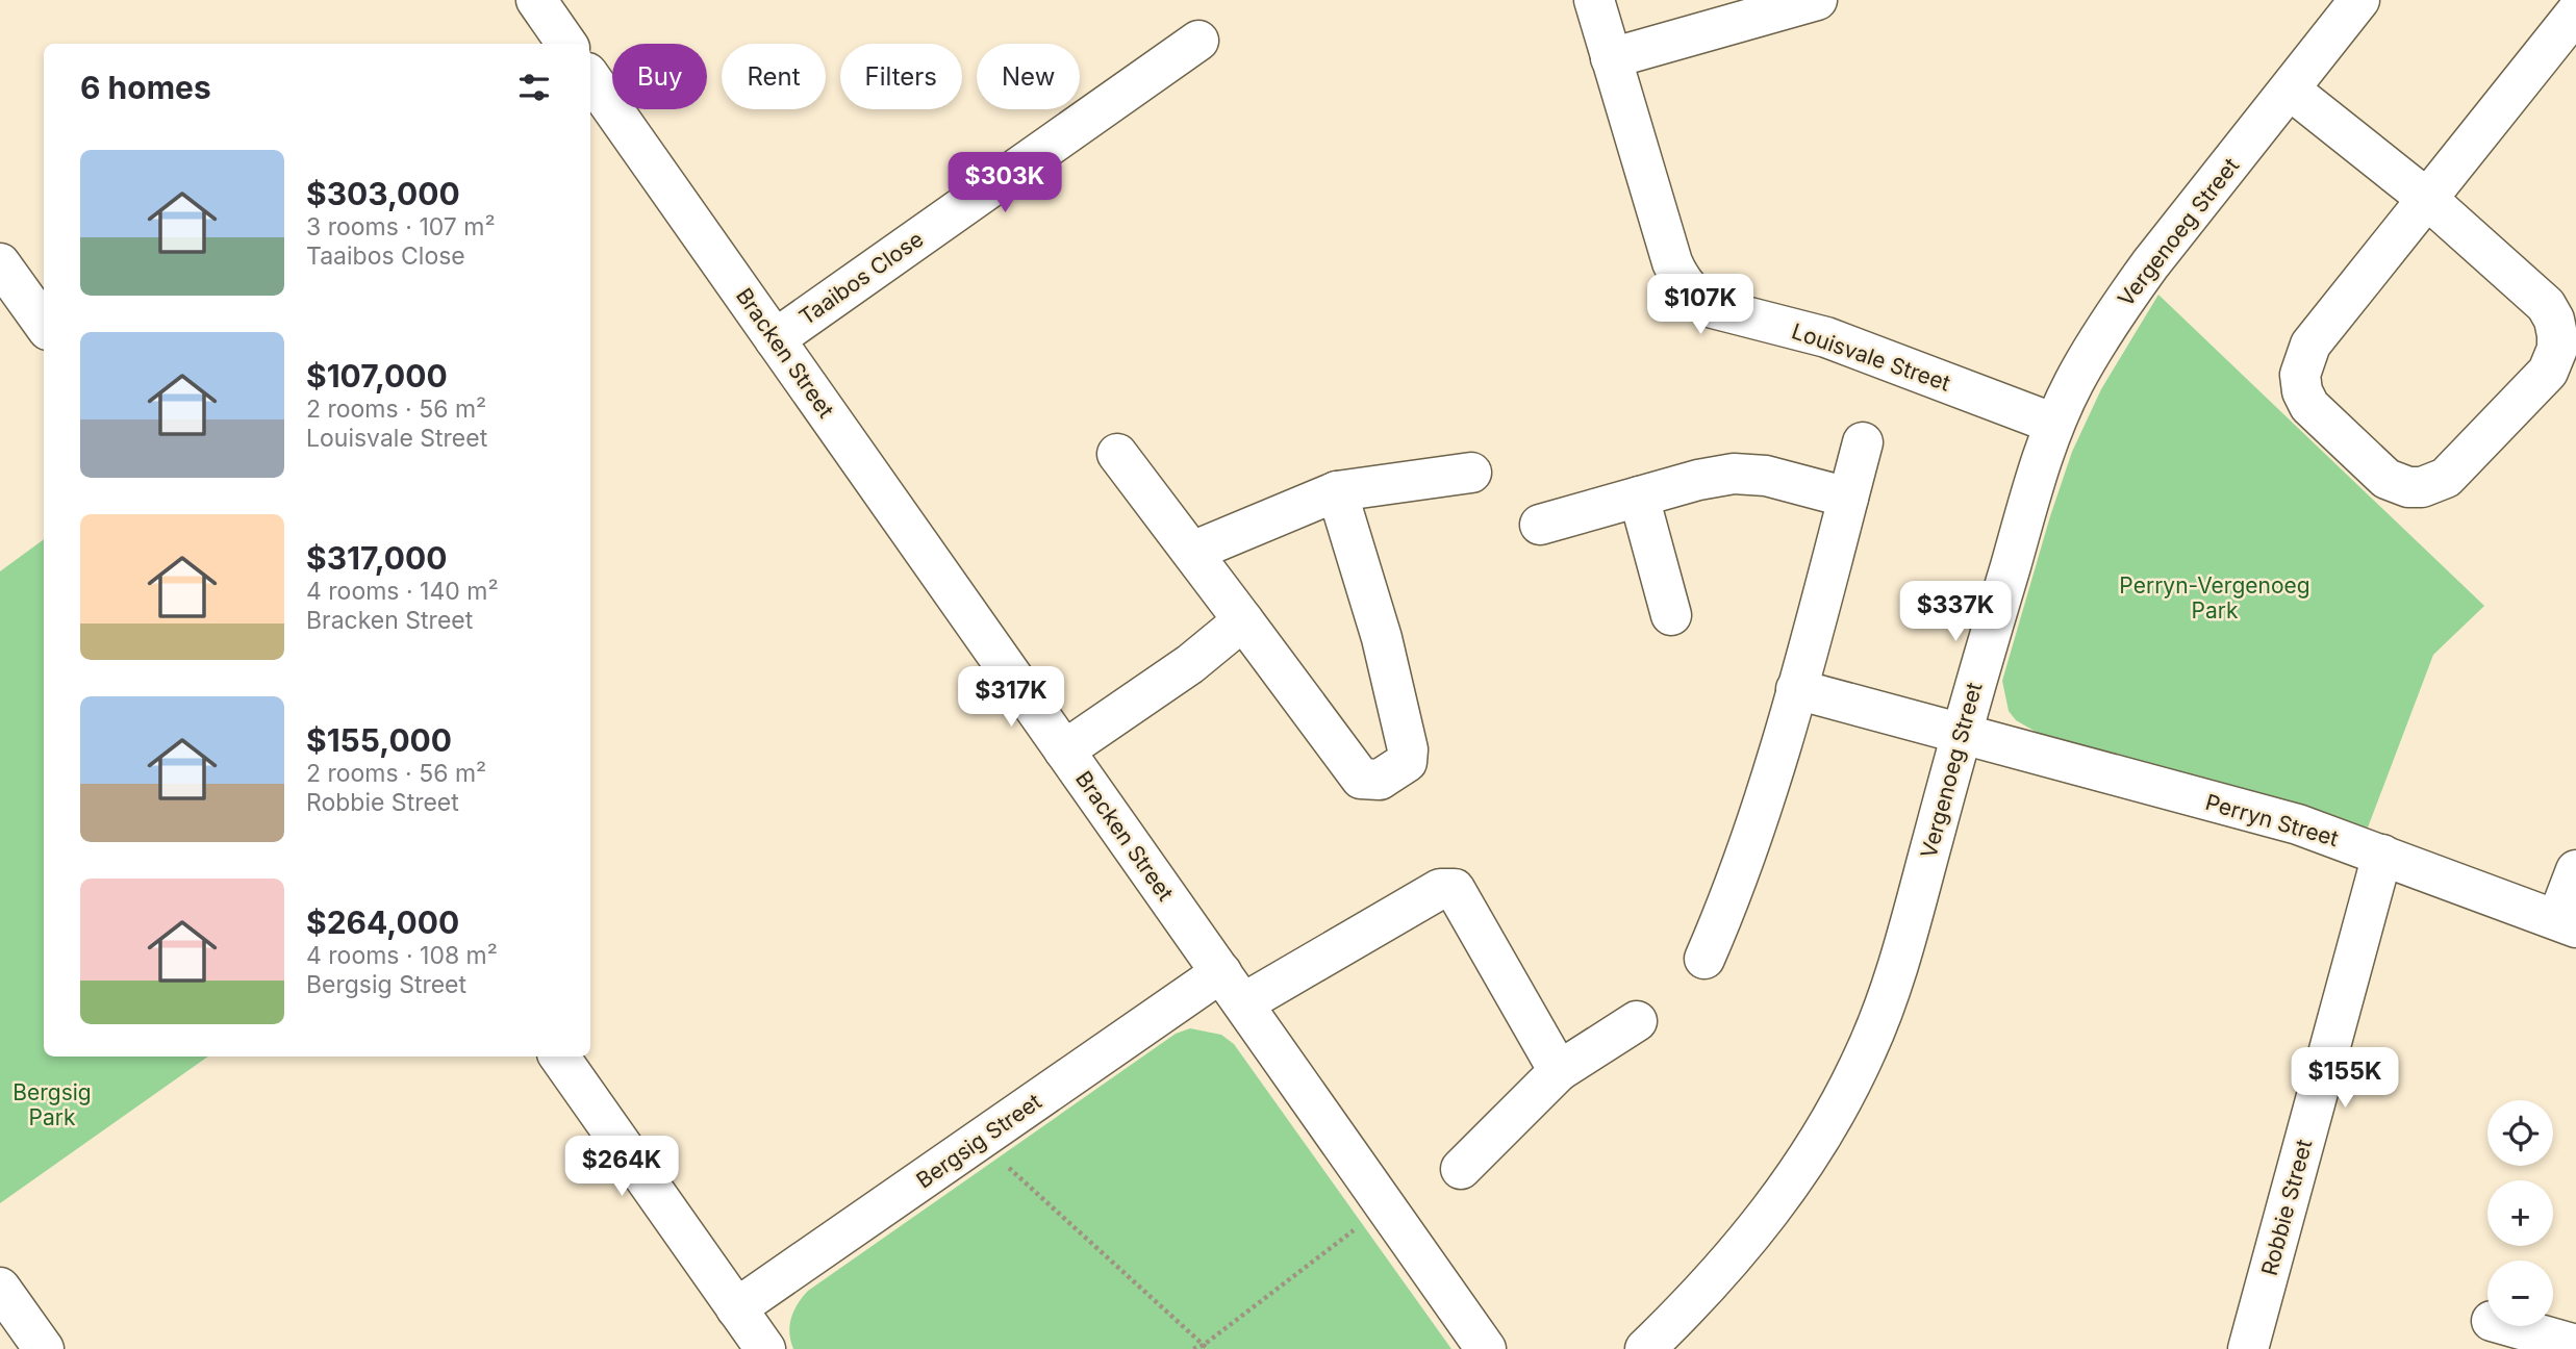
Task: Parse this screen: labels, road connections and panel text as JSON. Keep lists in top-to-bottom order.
{
  "streets": {
    "street": [
      "Vergenoeg Street",
      "Taaibos Close",
      "Bracken Street",
      "Louisvale Street",
      "Perryn Street",
      "Bergsig Street",
      "Robbie Street"
    ]
  },
  "crossings": [
    ["Vergenoeg Street", "Louisvale Street"],
    ["Vergenoeg Street", "Perryn Street"],
    ["Taaibos Close", "Bracken Street"],
    ["Bracken Street", "Bergsig Street"],
    ["Perryn Street", "Robbie Street"]
  ],
  "parks": ["Perryn-Vergenoeg Park", "Bergsig Park"],
  "page": {
    "chip": [
      "Buy",
      "Rent",
      "Filters",
      "New"
    ],
    "heading": "6 homes",
    "list": [
      {
        "name": "$303,000",
        "note": "3 rooms · 107 m² · Taaibos Close"
      },
      {
        "name": "$107,000",
        "note": "2 rooms · 56 m² · Louisvale Street"
      },
      {
        "name": "$317,000",
        "note": "4 rooms · 140 m² · Bracken Street"
      },
      {
        "name": "$155,000",
        "note": "2 rooms · 56 m² · Robbie Street"
      },
      {
        "name": "$264,000",
        "note": "4 rooms · 108 m² · Bergsig Street"
      }
    ],
    "price": [
      "$303K",
      "$107K",
      "$337K",
      "$317K",
      "$155K",
      "$264K"
    ],
    "map_buttons": ["+", "−"]
  }
}
